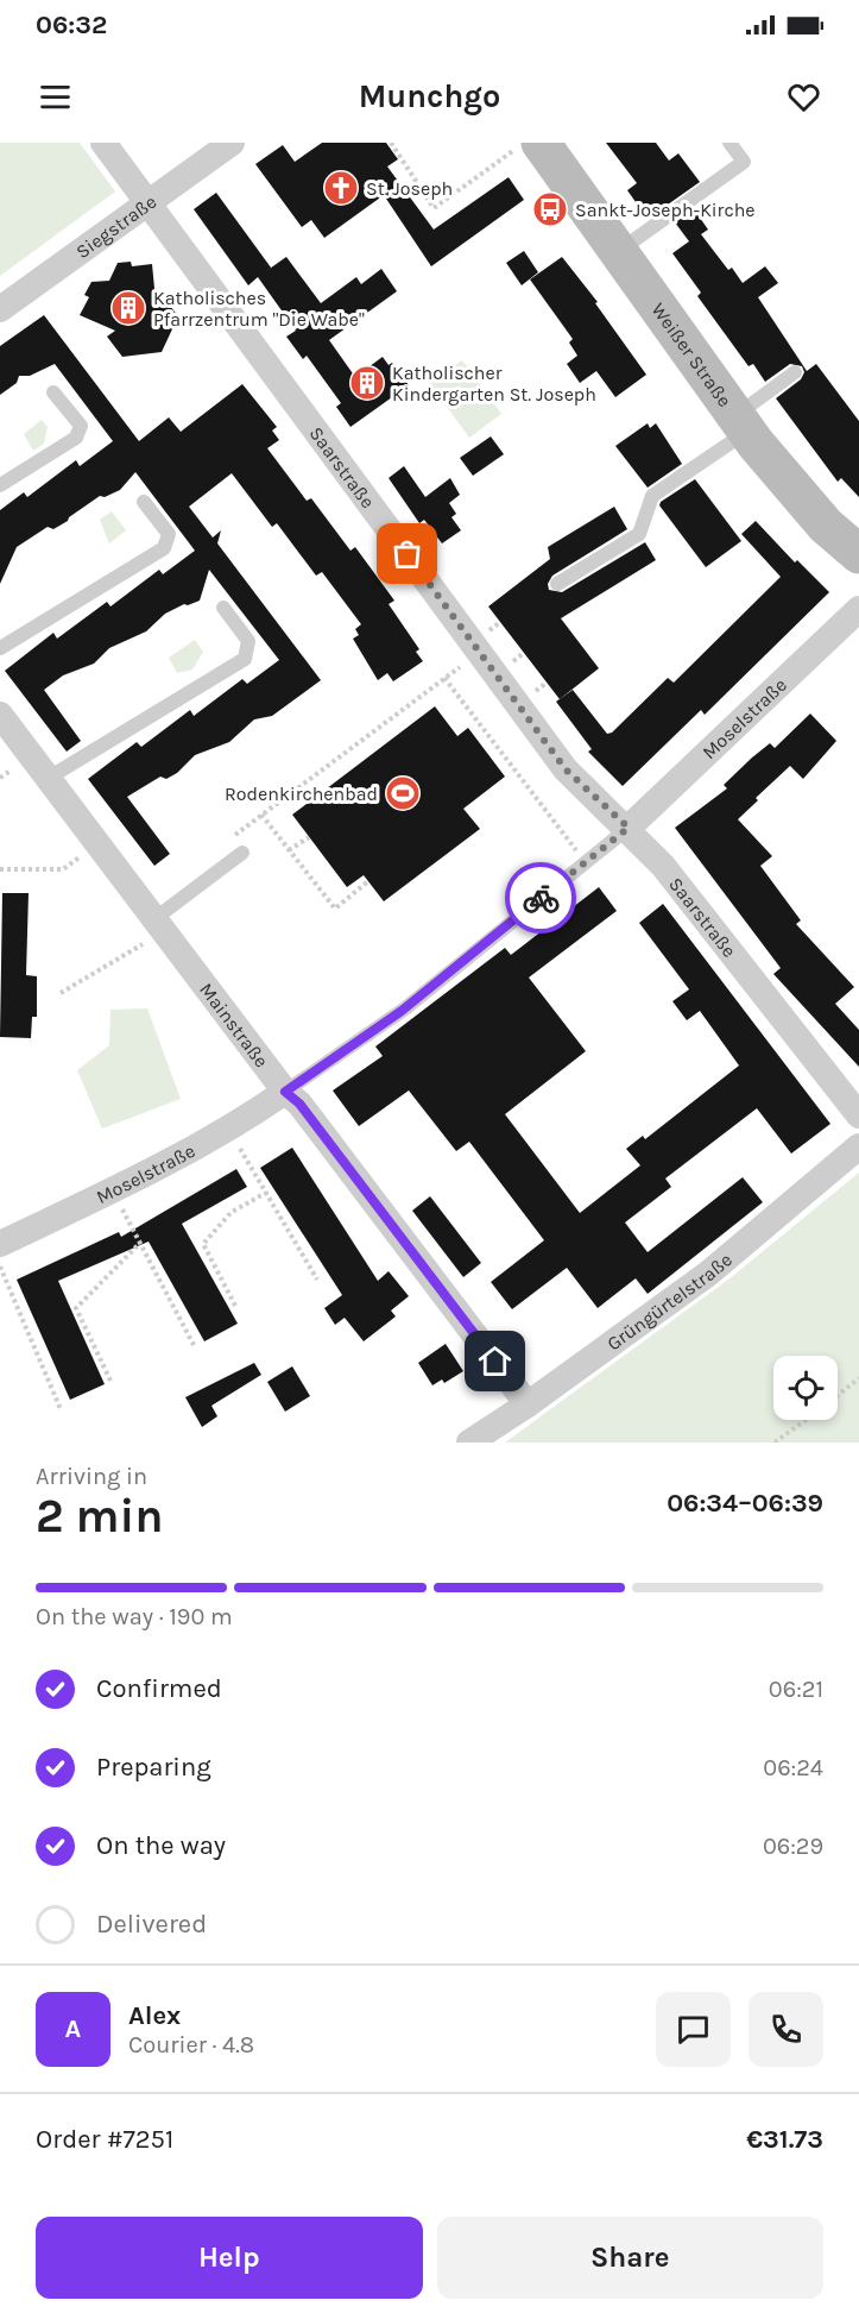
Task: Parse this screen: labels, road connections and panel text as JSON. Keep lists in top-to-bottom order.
{
  "streets": {
    "street": [
      "Siegstraße",
      "Weißer Straße",
      "Saarstraße",
      "Moselstraße",
      "Mainstraße",
      "Grüngürtelstraße"
    ]
  },
  "crossings": [
    ["Siegstraße", "Saarstraße"],
    ["Saarstraße", "Moselstraße"],
    ["Moselstraße", "Mainstraße"],
    ["Mainstraße", "Grüngürtelstraße"]
  ],
  "places": {
    "church": ["St. Joseph"],
    "bus stop": ["Sankt-Joseph-Kirche"],
    "building": ["Katholisches Pfarrzentrum \"Die Wabe\"", "Katholischer Kindergarten St. Joseph"],
    "sports": ["Rodenkirchenbad"]
  },
  "page": {
    "status": "06:32",
    "header": "Munchgo",
    "heading": ["2 min", "Arriving in", "06:34–06:39"],
    "panel": [
      "Alex",
      "Courier · 4.8",
      "Order #7251",
      "€31.73"
    ],
    "bar": "On the way · 190 m",
    "list": [
      ["Confirmed", "06:21"],
      ["Preparing", "06:24"],
      ["On the way", "06:29"],
      "Delivered"
    ],
    "round": "A",
    "buttons": ["Help", "Share"]
  }
}
